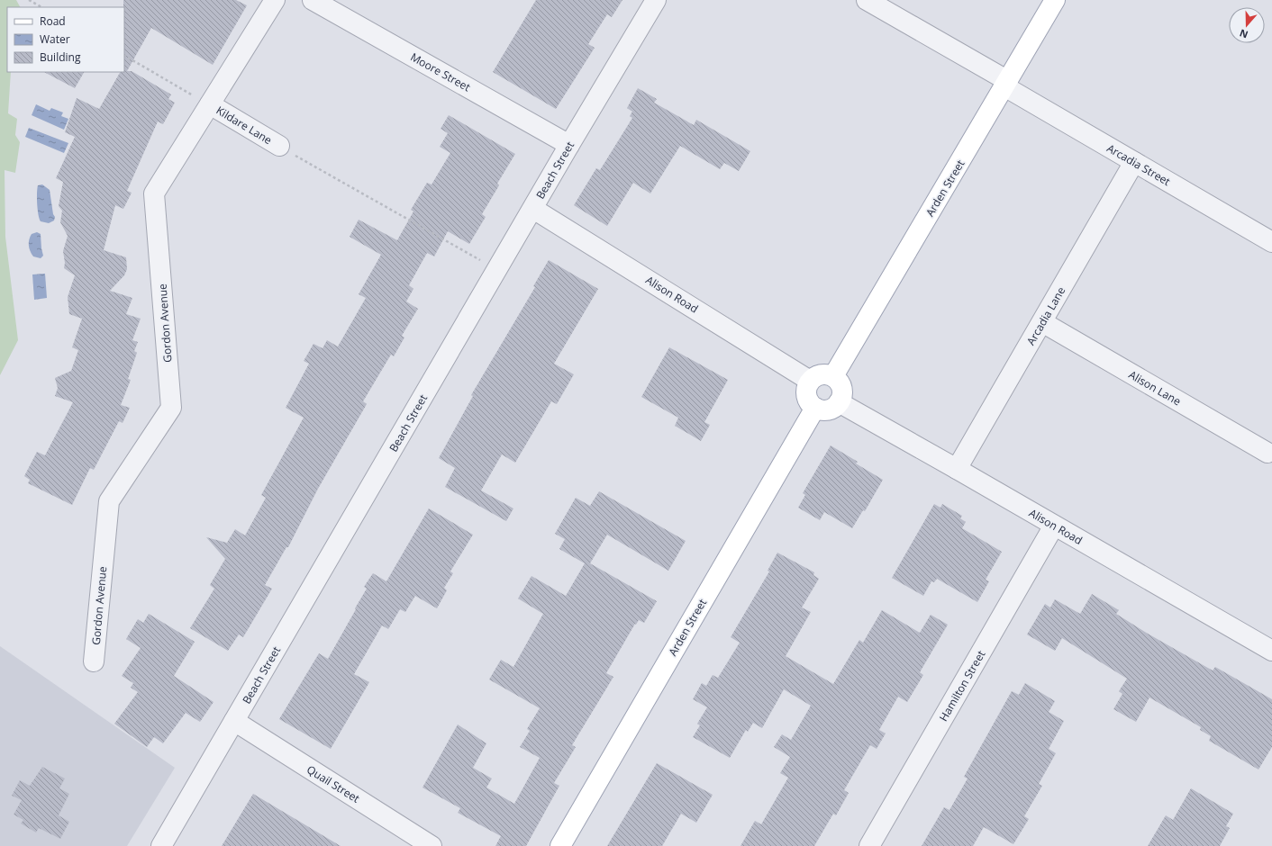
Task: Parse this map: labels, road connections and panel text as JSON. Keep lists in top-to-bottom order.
{
  "streets": {
    "main road": ["Arden Street"],
    "street": [
      "Moore Street",
      "Kildare Lane",
      "Arcadia Street",
      "Beach Street",
      "Alison Road",
      "Arcadia Lane",
      "Gordon Avenue",
      "Alison Lane",
      "Hamilton Street",
      "Quail Street"
    ]
  },
  "crossings": [
    ["Moore Street", "Beach Street"],
    ["Kildare Lane", "Gordon Avenue"],
    ["Arcadia Street", "Arden Street"],
    ["Arcadia Street", "Arcadia Lane"],
    ["Beach Street", "Alison Road"],
    ["Beach Street", "Quail Street"],
    ["Arden Street", "Alison Road"],
    ["Alison Road", "Arcadia Lane"],
    ["Alison Road", "Hamilton Street"],
    ["Arcadia Lane", "Alison Lane"]
  ],
  "legend": ["Road", "Water", "Building"],
  "north": "bottom"
}
